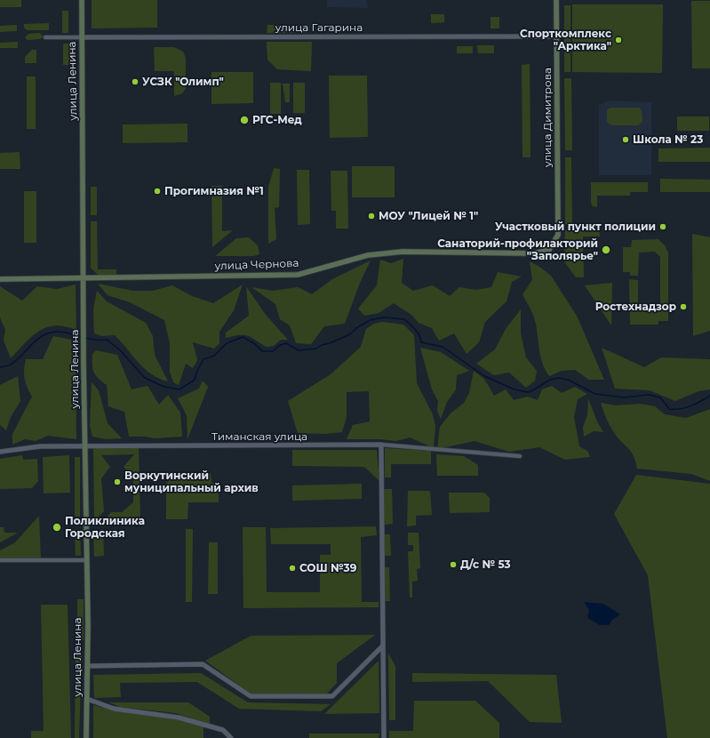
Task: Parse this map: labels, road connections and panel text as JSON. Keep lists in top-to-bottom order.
{
  "streets": {
    "main road": ["улица Ленина", "улица Димитрова", "улица Чернова"],
    "street": ["улица Гагарина", "Тиманская улица"]
  },
  "crossings": [
    ["улица Гагарина", "улица Ленина"],
    ["улица Гагарина", "улица Димитрова"],
    ["улица Ленина", "улица Чернова"],
    ["улица Ленина", "Тиманская улица"],
    ["улица Димитрова", "улица Чернова"]
  ],
  "places": [
    "Спорткомплекс \"Арктика\"",
    "УСЗК \"Олимп\"",
    "РГС-Мед",
    "Школа № 23",
    "Прогимназия №1",
    "МОУ \"Лицей № 1\"",
    "Участковый пункт полиции",
    "Санаторий-профилакторий \"Заполярье\"",
    "Ростехнадзор",
    "Воркутинский муниципальный архив",
    "Поликлиника Городская",
    "Д/с № 53",
    "СОШ №39"
  ]
}
